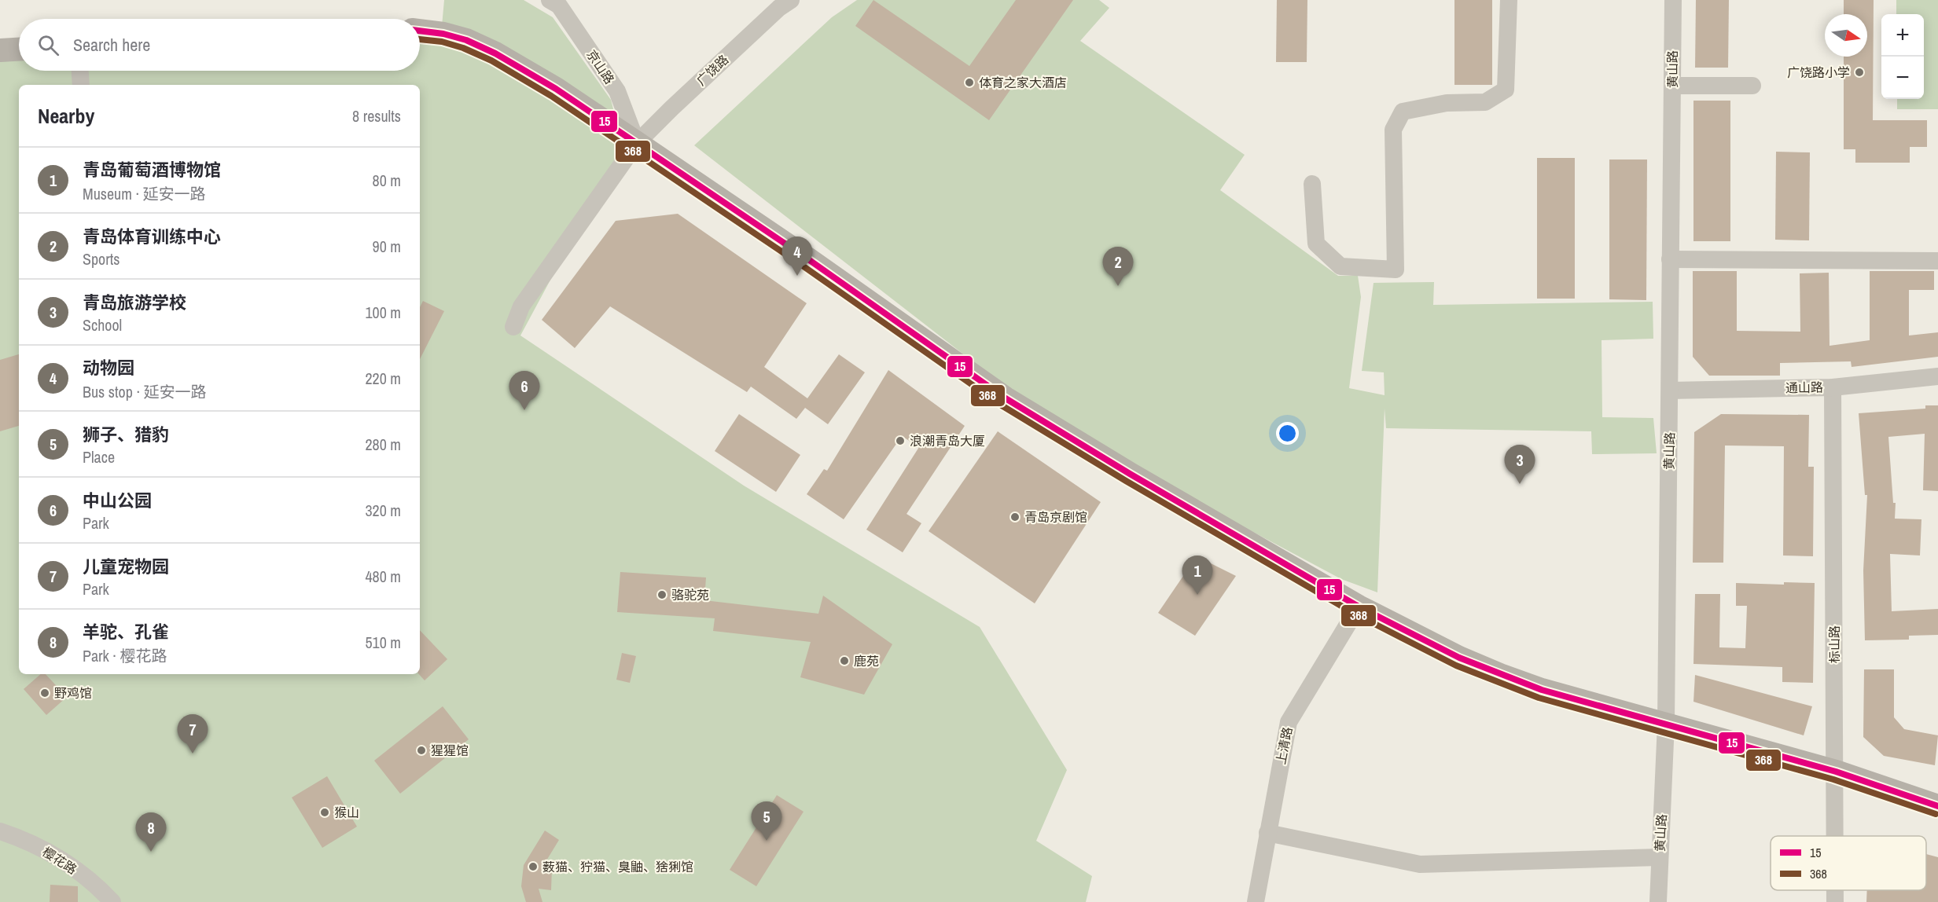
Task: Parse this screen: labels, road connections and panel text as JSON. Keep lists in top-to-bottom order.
{
  "streets": {
    "street": [
      "京山路",
      "黄山路",
      "广饶路",
      "通山路",
      "标山路",
      "上清路",
      "樱花路"
    ]
  },
  "crossings": [
    ["京山路", "广饶路"],
    ["黄山路", "通山路"],
    ["通山路", "标山路"]
  ],
  "places": [
    "广饶路小学",
    "体育之家大酒店",
    "浪潮青岛大厦",
    "青岛京剧馆",
    "骆驼苑",
    "鹿苑",
    "野鸡馆",
    "猩猩馆",
    "猴山",
    "薮猫、狞猫、臭鼬、猞猁馆"
  ],
  "lines": ["transit line 15", "transit line 368"],
  "legend": ["15", "368"],
  "north": "right",
  "page": {
    "map_buttons": ["+", "−"],
    "search": "Search here",
    "heading": ["Nearby", "8 results"],
    "list": [
      {
        "mark": "1",
        "name": "青岛葡萄酒博物馆",
        "note": "Museum · 延安一路",
        "value": "80 m"
      },
      {
        "mark": "2",
        "name": "青岛体育训练中心",
        "note": "Sports",
        "value": "90 m"
      },
      {
        "mark": "3",
        "name": "青岛旅游学校",
        "note": "School",
        "value": "100 m"
      },
      {
        "mark": "4",
        "name": "动物园",
        "note": "Bus stop · 延安一路",
        "value": "220 m"
      },
      {
        "mark": "5",
        "name": "狮子、猎豹",
        "note": "Place",
        "value": "280 m"
      },
      {
        "mark": "6",
        "name": "中山公园",
        "note": "Park",
        "value": "320 m"
      },
      {
        "mark": "7",
        "name": "儿童宠物园",
        "note": "Park",
        "value": "480 m"
      },
      {
        "mark": "8",
        "name": "羊驼、孔雀",
        "note": "Park · 樱花路",
        "value": "510 m"
      }
    ],
    "pins": [
      "4",
      "2",
      "6",
      "3",
      "1",
      "7",
      "5",
      "8"
    ]
  }
}
